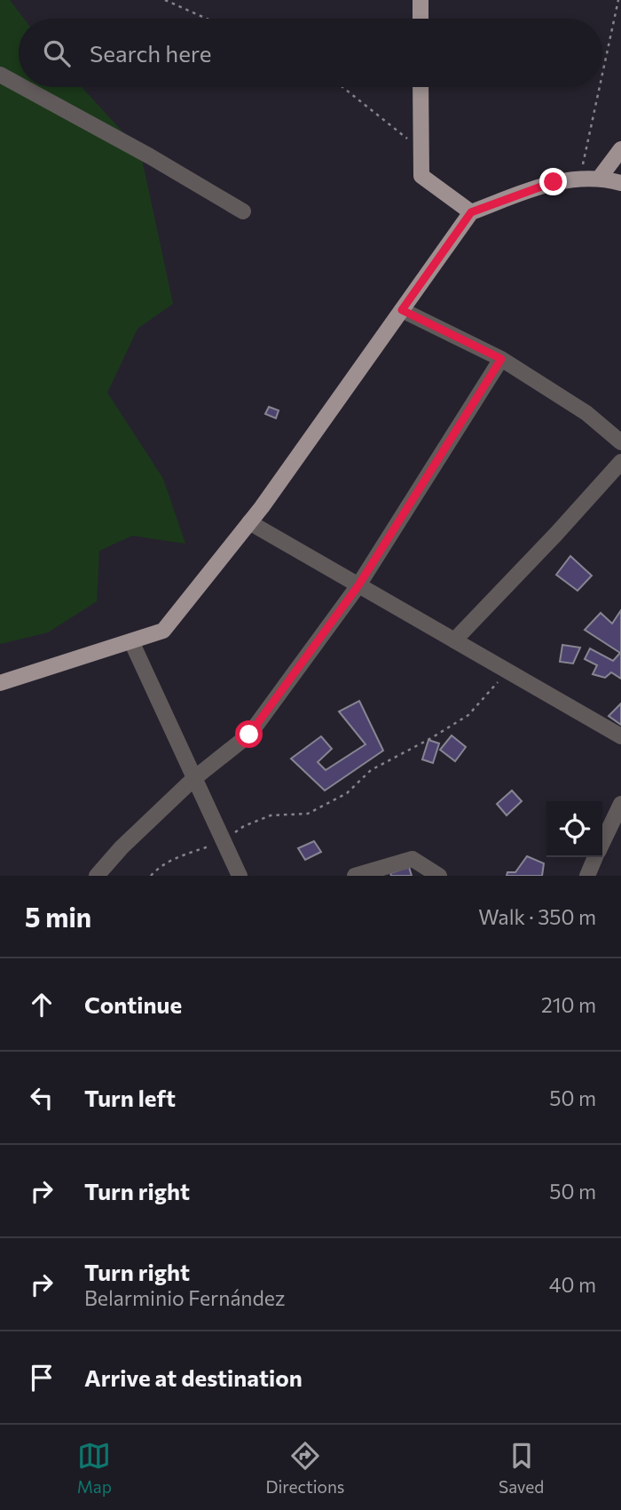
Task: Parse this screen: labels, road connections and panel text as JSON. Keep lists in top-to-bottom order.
{
  "page": {
    "search": "Search here",
    "heading": ["5 min", "Walk · 350 m"],
    "list": [
      ["Continue", "210 m"],
      ["Turn left", "50 m"],
      ["Turn right", "50 m"],
      ["Turn right", "Belarminio Fernández", "40 m"],
      "Arrive at destination"
    ],
    "nav": ["Map", "Directions", "Saved"]
  }
}
